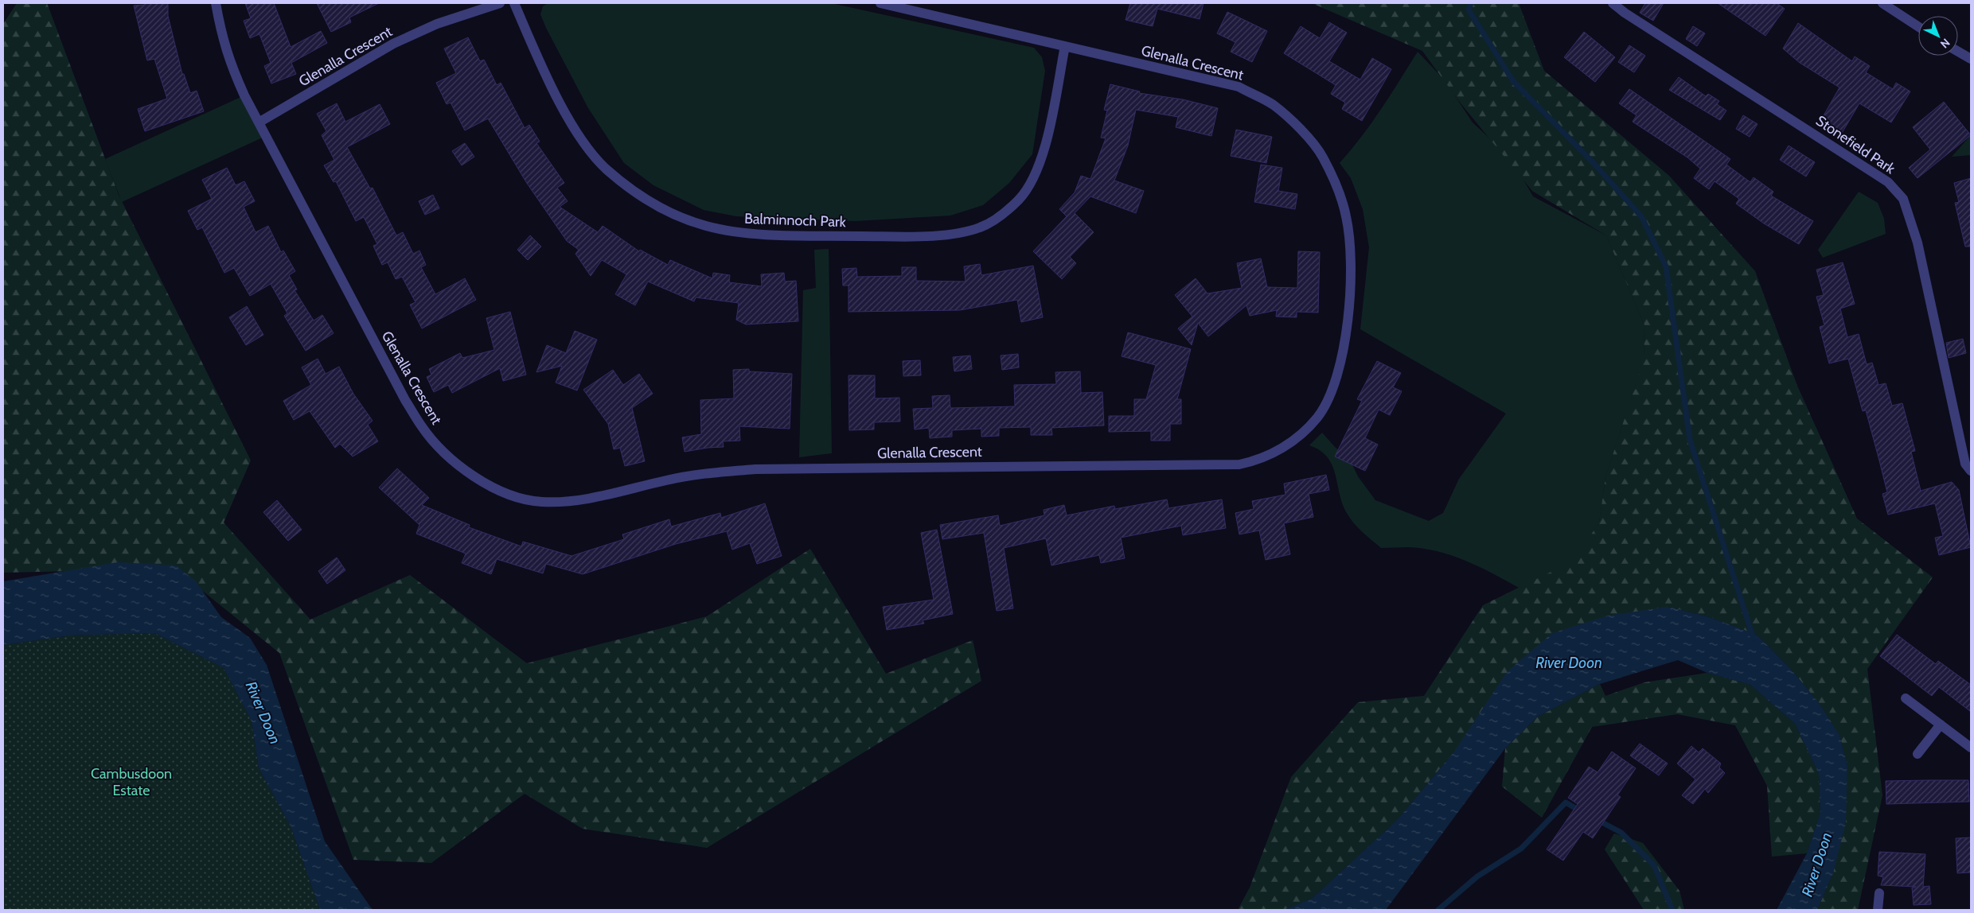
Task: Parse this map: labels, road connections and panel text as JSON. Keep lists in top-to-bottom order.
{
  "streets": {
    "street": ["Glenalla Crescent", "Stonefield Park", "Balminnoch Park"]
  },
  "crossings": [
    ["Glenalla Crescent", "Balminnoch Park"]
  ],
  "water": ["River Doon"],
  "parks": ["Cambusdoon Estate"],
  "north": "bottom right"
}
